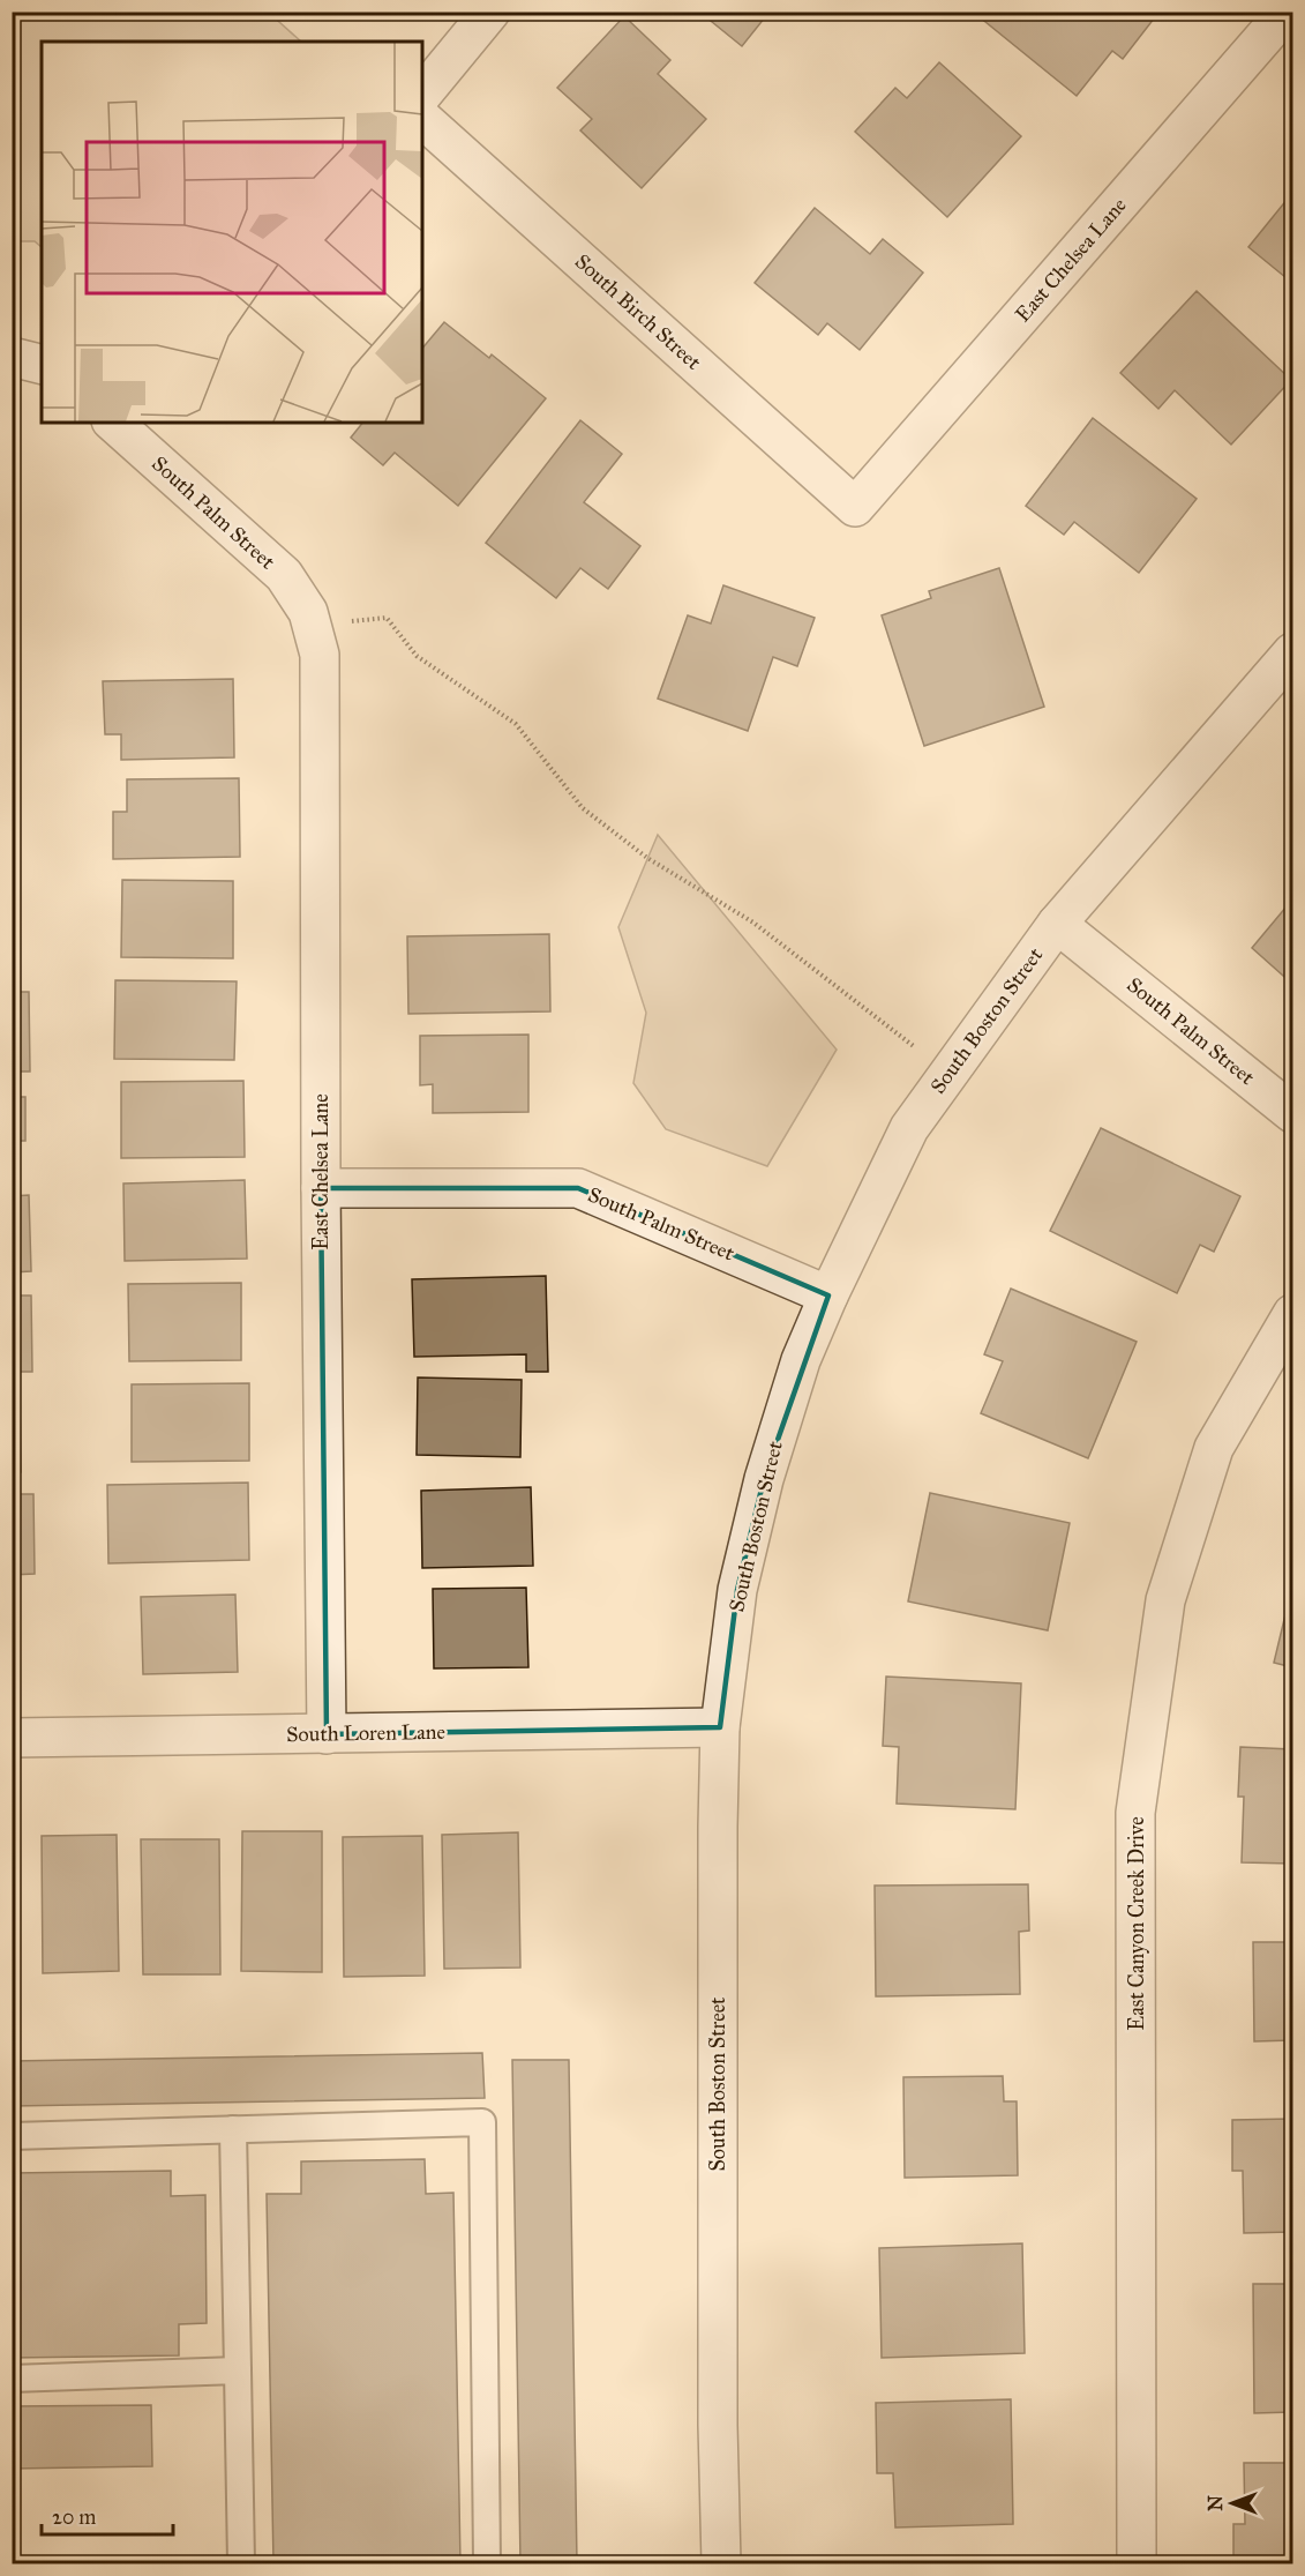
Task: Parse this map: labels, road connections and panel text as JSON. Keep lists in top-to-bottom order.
{
  "streets": {
    "street": [
      "East Chelsea Lane",
      "South Birch Street",
      "South Palm Street",
      "South Boston Street",
      "South Loren Lane",
      "East Canyon Creek Drive"
    ]
  },
  "crossings": [
    ["East Chelsea Lane", "South Birch Street"],
    ["East Chelsea Lane", "South Palm Street"],
    ["East Chelsea Lane", "South Loren Lane"],
    ["South Palm Street", "South Boston Street"],
    ["South Boston Street", "South Loren Lane"]
  ],
  "scale_bar": "20 m",
  "north": "left"
}
